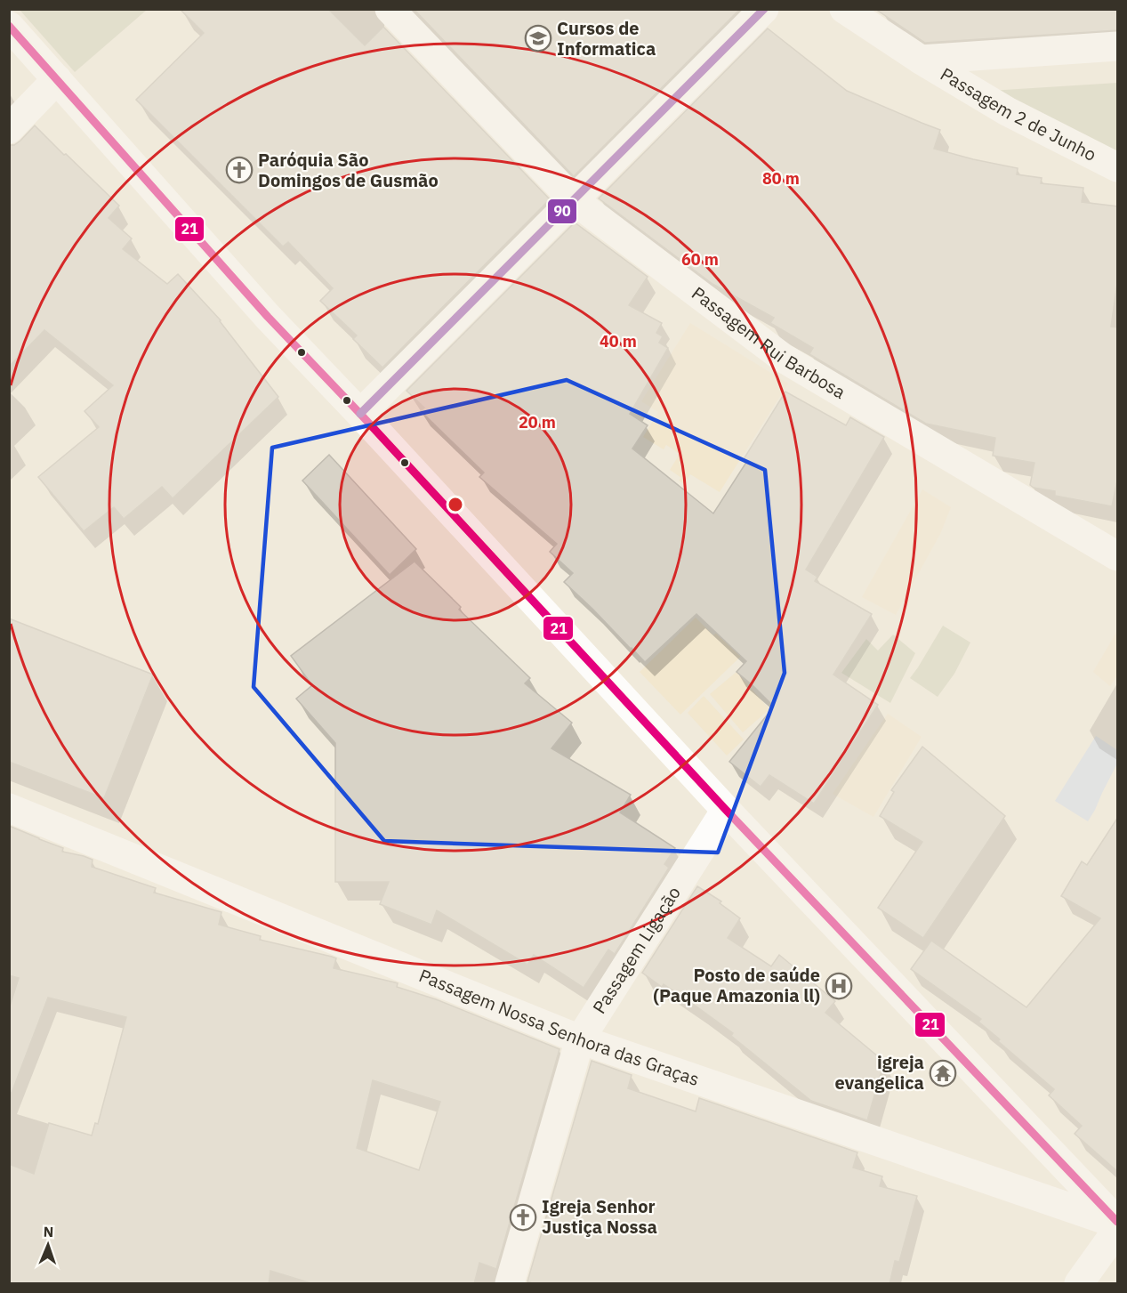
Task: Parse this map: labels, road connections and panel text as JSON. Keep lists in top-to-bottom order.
{
  "streets": {
    "street": [
      "Passagem 2 de Junho",
      "Passagem Rui Barbosa",
      "Passagem Ligação",
      "Passagem Nossa Senhora das Graças"
    ]
  },
  "crossings": [
    ["Passagem Ligação", "Passagem Nossa Senhora das Graças"]
  ],
  "places": {
    "school or university": ["Cursos de Informatica"],
    "church": ["Paróquia São Domingos de Gusmão", "Igreja Senhor Justiça Nossa"],
    "hospital": ["Posto de saúde (Paque Amazonia ll)"],
    "temple": ["igreja evangelica"]
  },
  "lines": ["transit line 90", "transit line 21"],
  "north": "top",
  "rings": [
    "80 m",
    "60 m",
    "40 m",
    "20 m"
  ]
}
